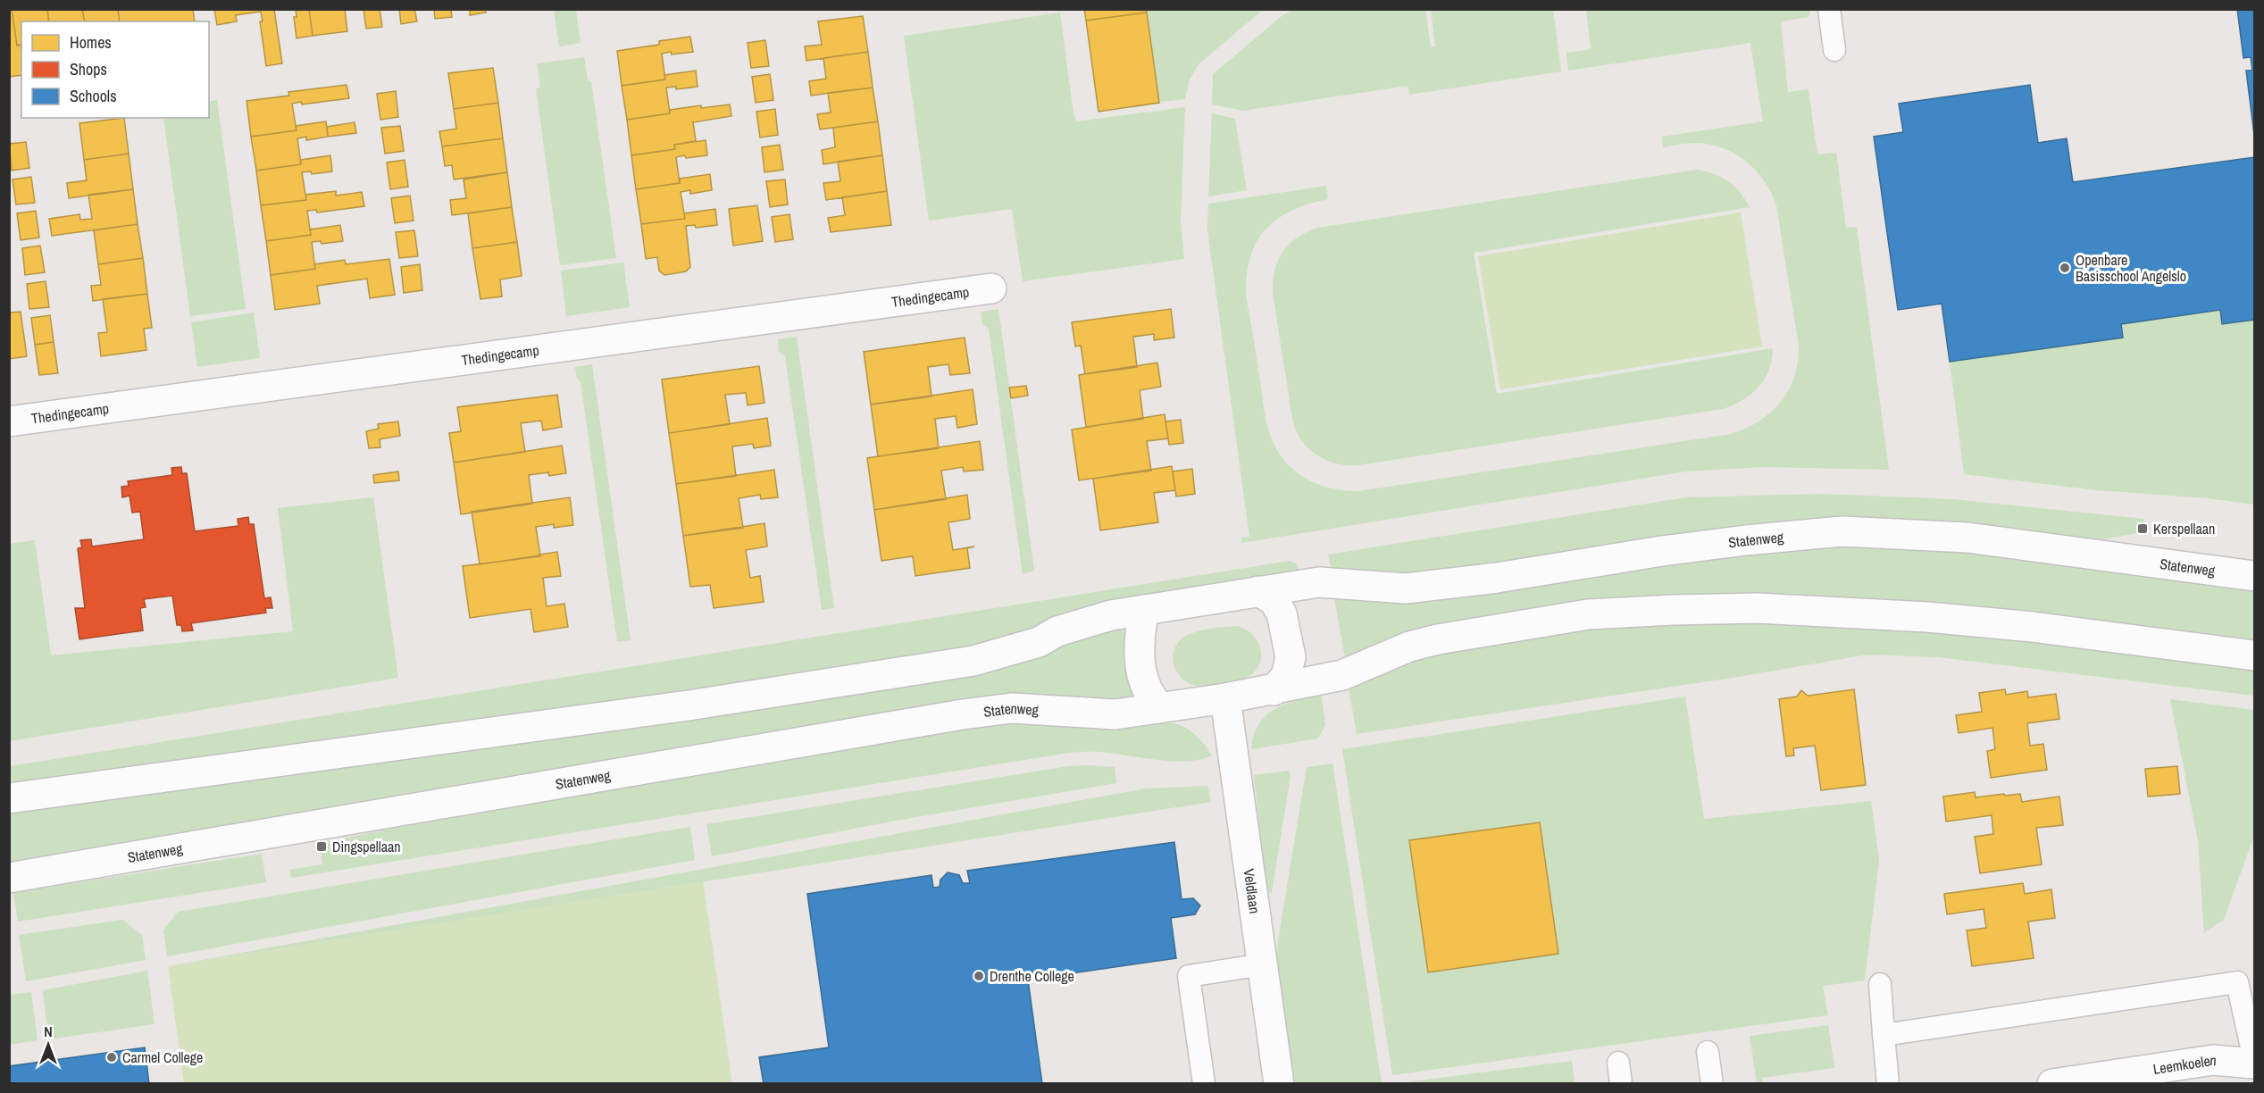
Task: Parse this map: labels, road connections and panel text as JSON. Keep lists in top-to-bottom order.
{
  "streets": {
    "street": [
      "Thedingecamp",
      "Statenweg",
      "Veldlaan",
      "Leemkoelen"
    ]
  },
  "crossings": [
    ["Statenweg", "Veldlaan"]
  ],
  "places": {
    "other": ["Openbare Basisschool Angelslo", "Drenthe College", "Carmel College"],
    "transit": ["Kerspellaan", "Dingspellaan"]
  },
  "legend": ["Homes", "Shops", "Schools"],
  "north": "top"
}
